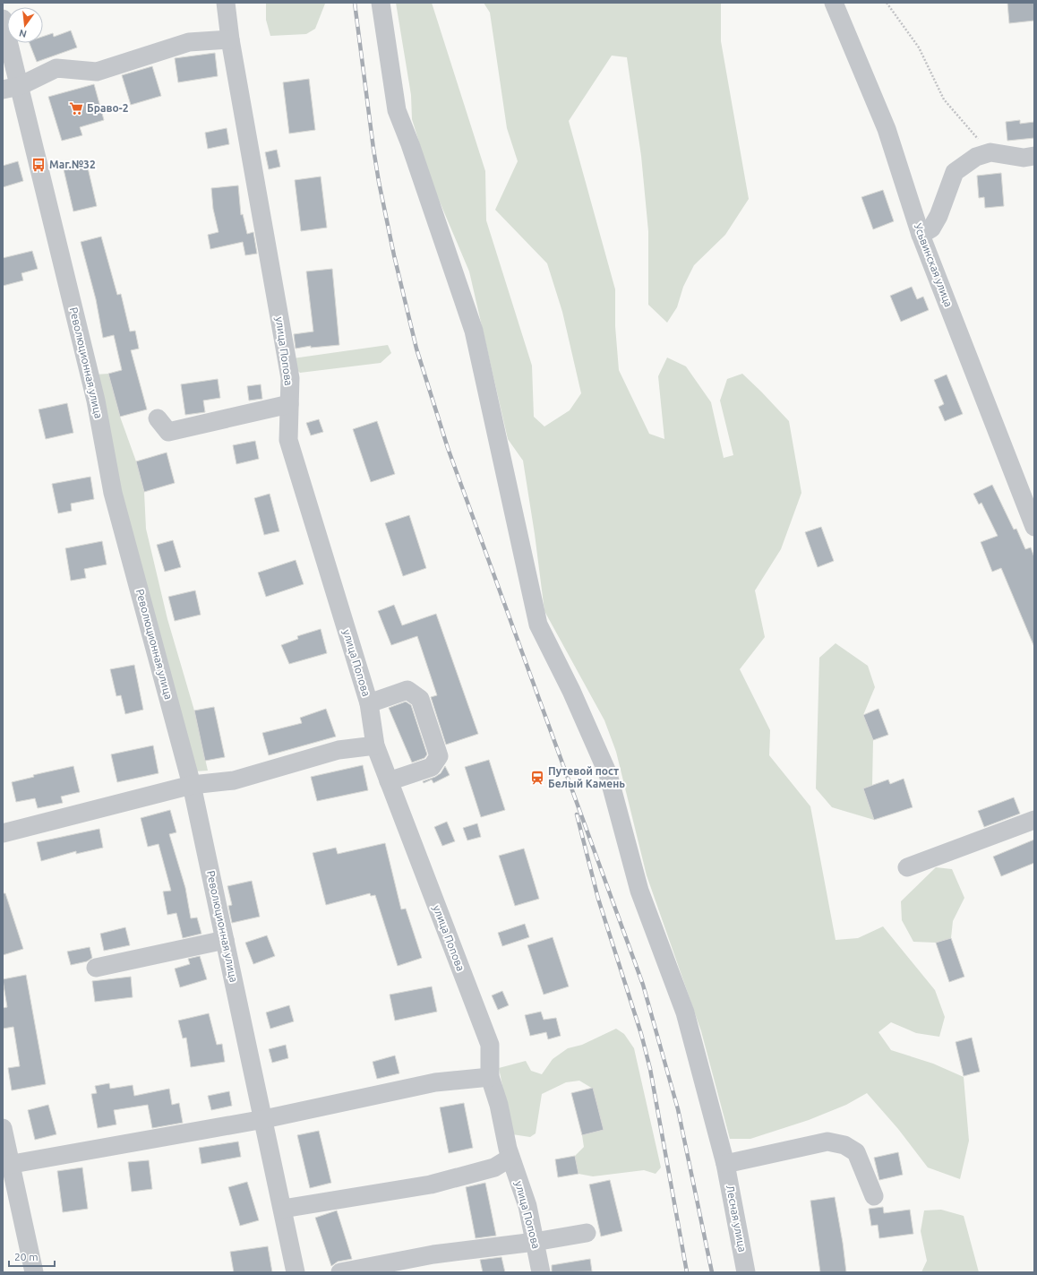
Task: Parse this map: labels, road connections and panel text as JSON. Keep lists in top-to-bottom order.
{
  "streets": {
    "street": [
      "Усьвинская улица",
      "улица Попова",
      "Революционная улица",
      "Лесная улица"
    ]
  },
  "places": {
    "supermarket": ["Браво-2"],
    "bus stop": ["Маг.№32"],
    "station": ["Путевой пост Белый Камень"]
  },
  "scale_bar": "20 m",
  "north": "bottom"
}
